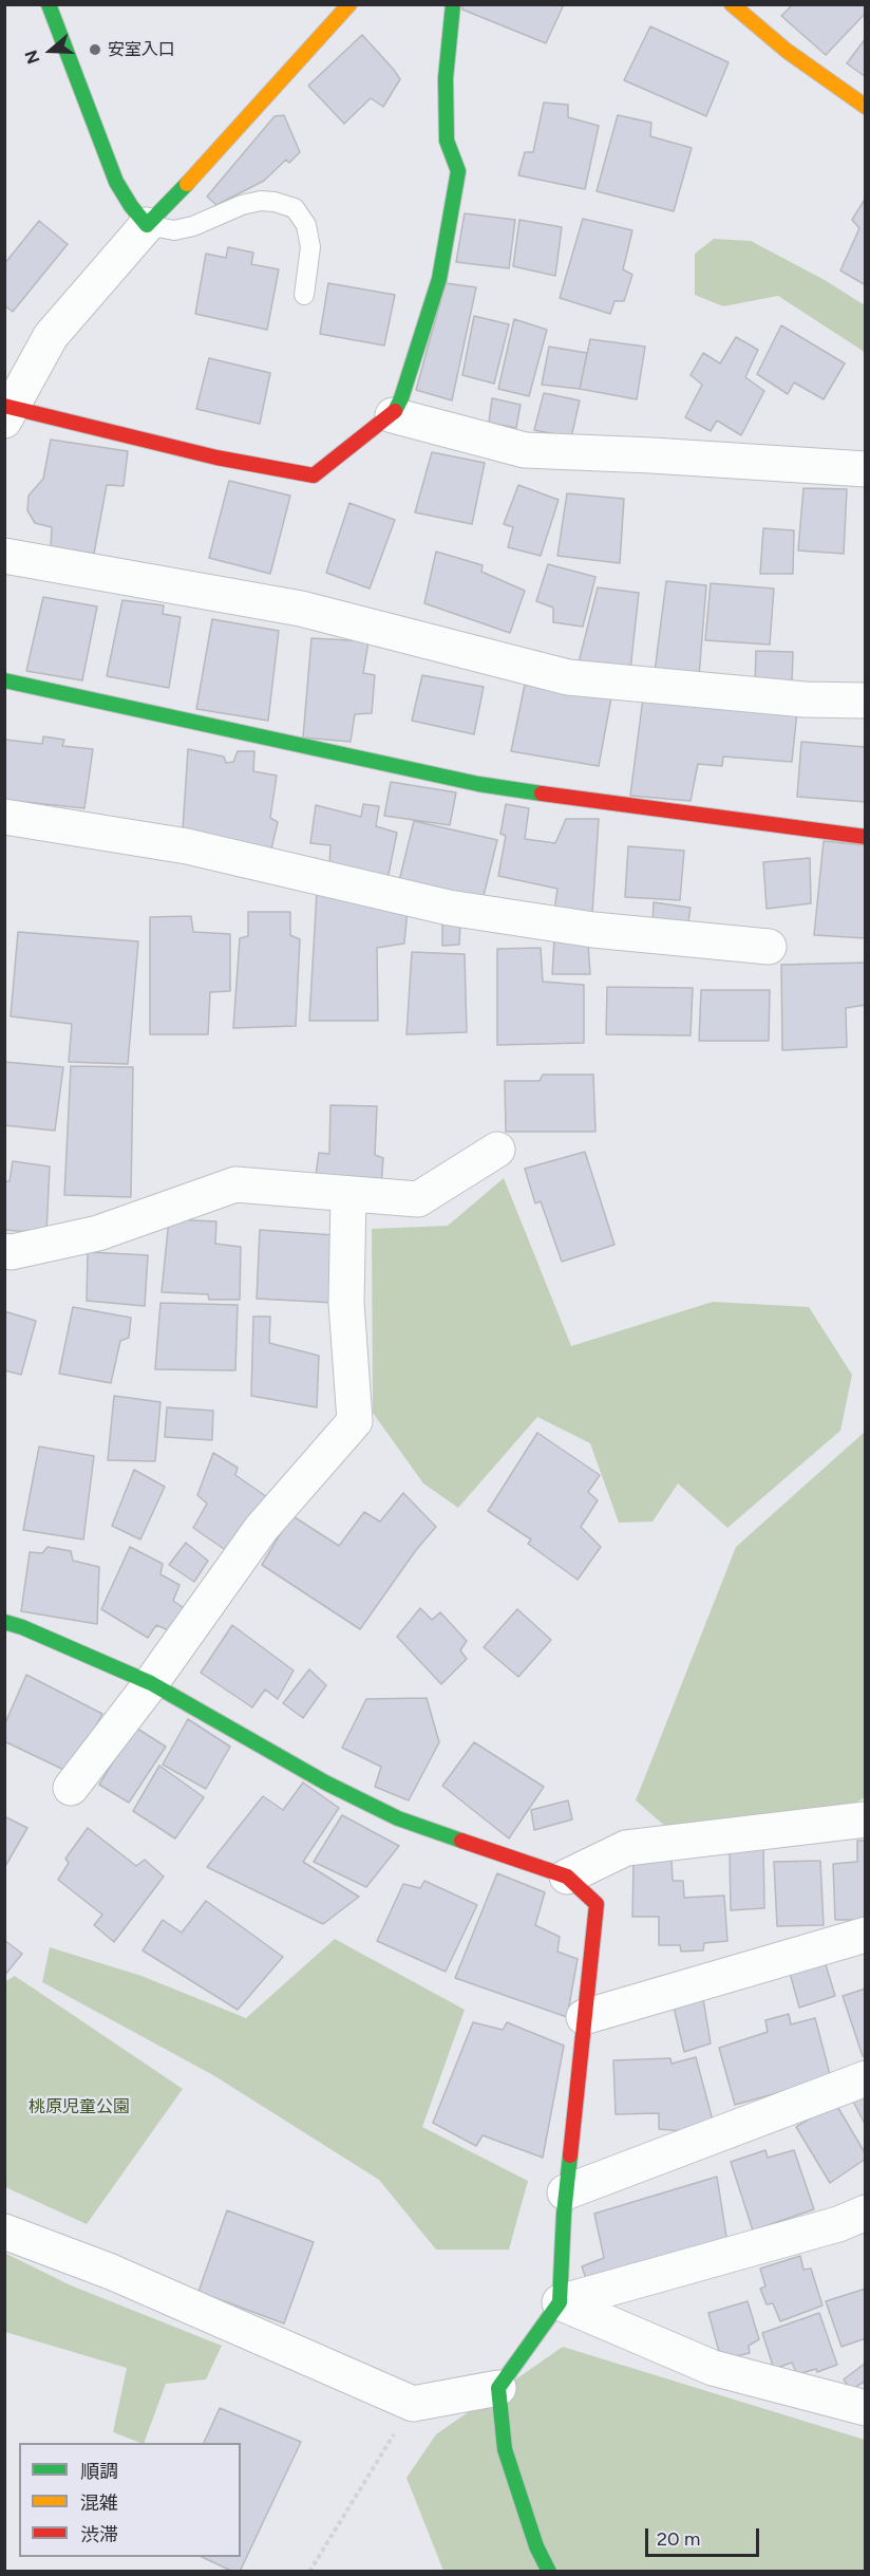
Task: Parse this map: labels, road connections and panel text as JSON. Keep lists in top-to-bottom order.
{
  "parks": ["桃原児童公園"],
  "places": ["安室入口"],
  "legend": ["順調", "混雑", "渋滞"],
  "scale_bar": "20 m",
  "north": "left"
}
